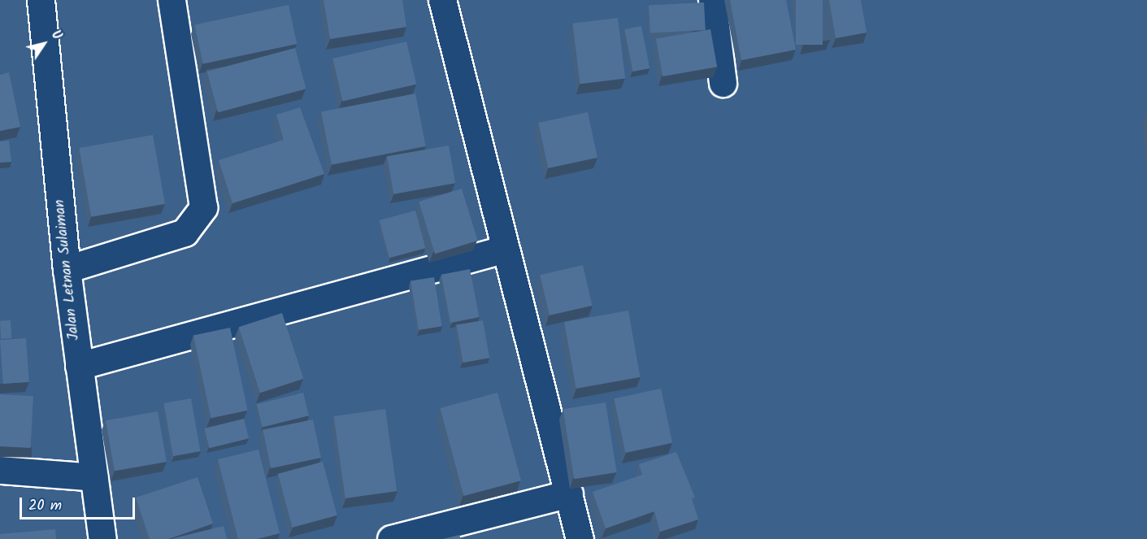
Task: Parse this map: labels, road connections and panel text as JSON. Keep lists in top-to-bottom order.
{
  "streets": {
    "street": ["Jalan Letnan Sulaiman"]
  },
  "scale_bar": "20 m",
  "north": "top right"
}
